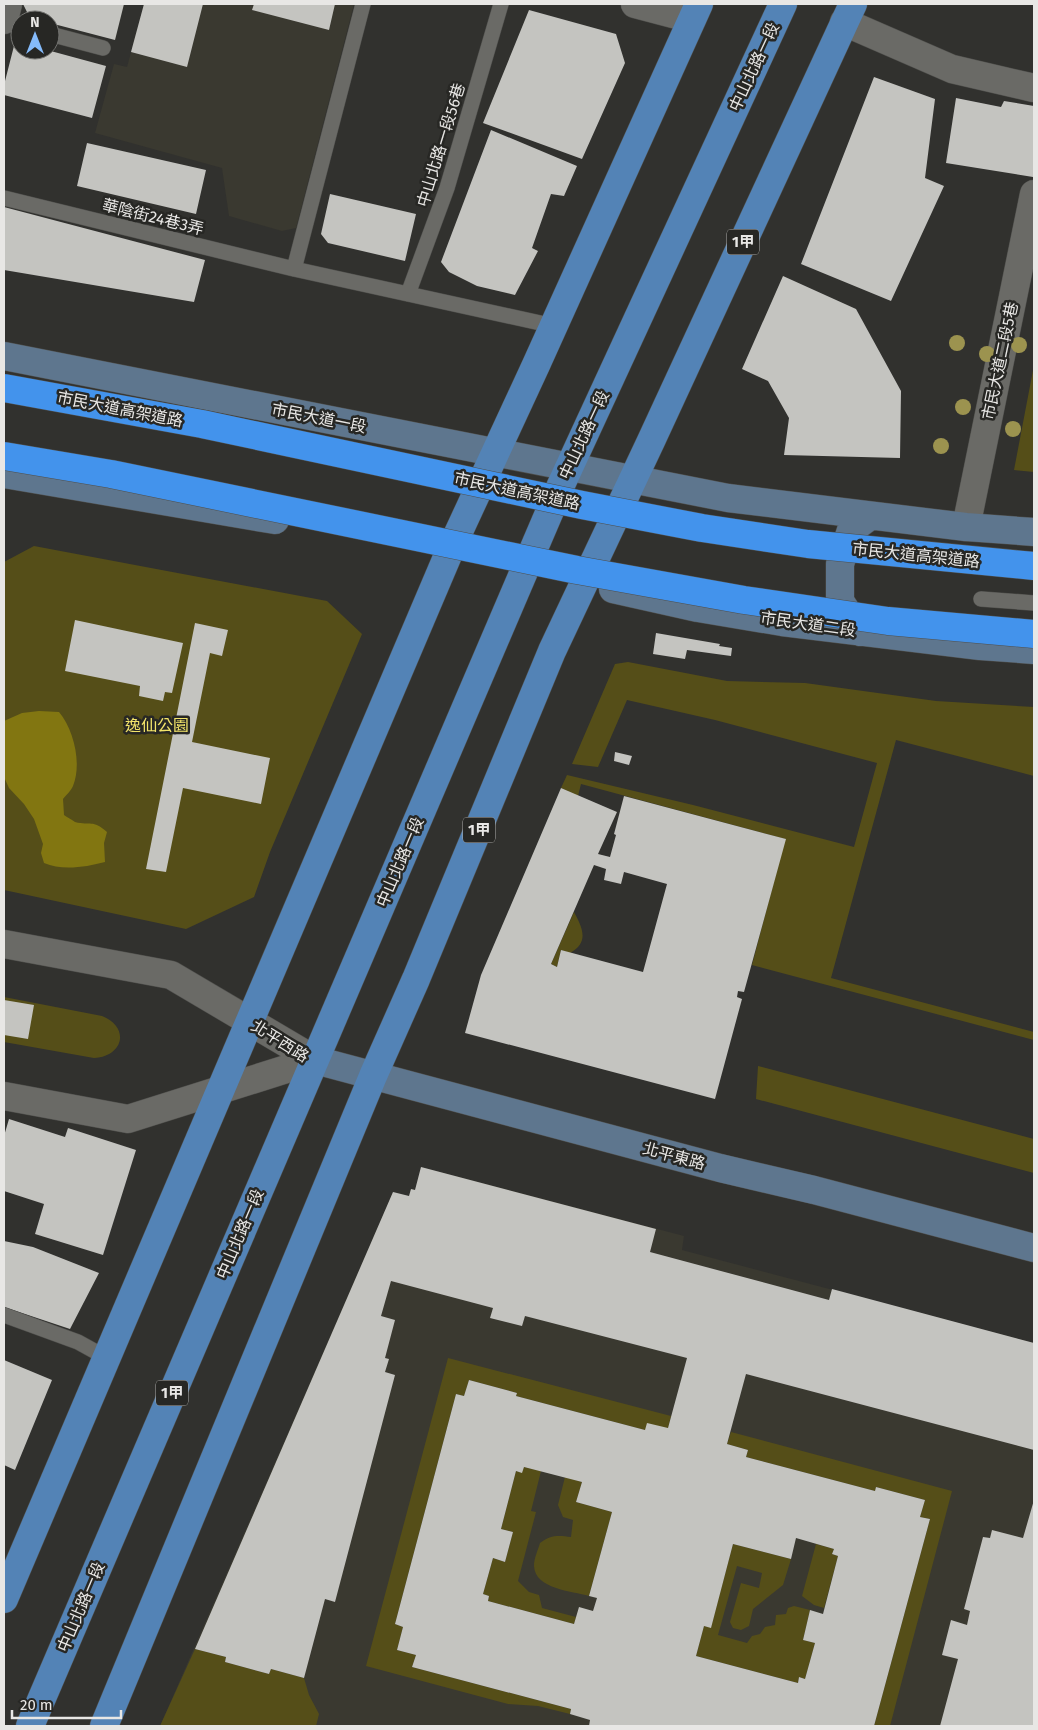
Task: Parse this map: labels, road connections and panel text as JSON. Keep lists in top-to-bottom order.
{
  "streets": {
    "highway": ["市民大道高架道路"],
    "main road": ["中山北路一段", "1甲"],
    "street": [
      "市民大道二段5巷",
      "市民大道一段",
      "市民大道二段",
      "北平西路",
      "北平東路"
    ],
    "lane": ["中山北路一段56巷", "華陰街24巷3弄"]
  },
  "crossings": [
    ["中山北路一段", "市民大道一段"],
    ["中山北路一段", "北平西路"],
    ["中山北路一段", "北平東路"],
    ["1甲", "市民大道一段"],
    ["1甲", "市民大道二段"],
    ["1甲", "北平東路"],
    ["北平西路", "北平東路"]
  ],
  "parks": ["逸仙公園"],
  "scale_bar": "20 m",
  "north": "top"
}
